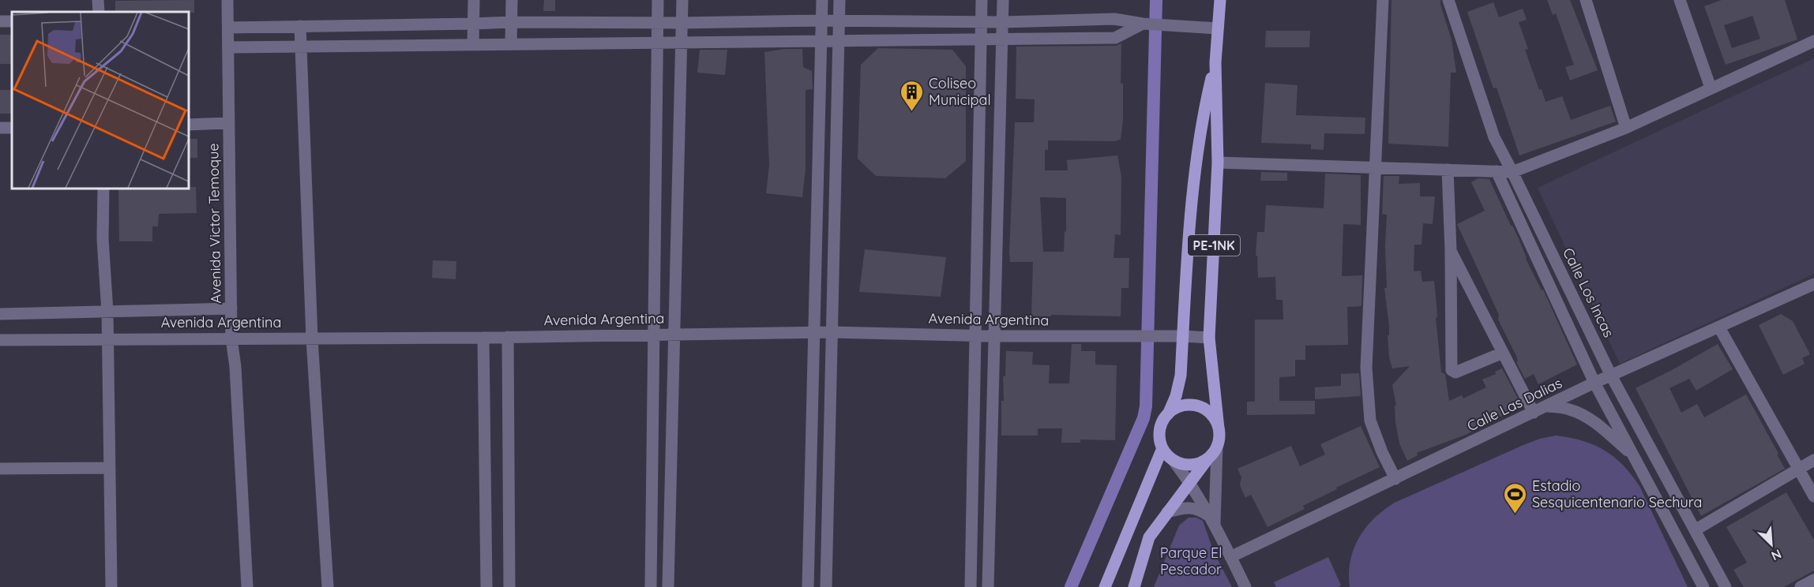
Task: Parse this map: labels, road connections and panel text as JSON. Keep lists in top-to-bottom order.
{
  "streets": {
    "main road": ["PE-1NK"],
    "street": [
      "Avenida Victor Temoque",
      "Calle Los Incas",
      "Avenida Argentina",
      "Calle Las Dalias"
    ]
  },
  "crossings": [
    ["Avenida Victor Temoque", "Avenida Argentina"],
    ["PE-1NK", "Avenida Argentina"],
    ["Calle Los Incas", "Calle Las Dalias"]
  ],
  "parks": ["Parque El Pescador"],
  "places": {
    "building": ["Coliseo Municipal"],
    "sports": ["Estadio Sesquicentenario Sechura"]
  },
  "north": "bottom right"
}
